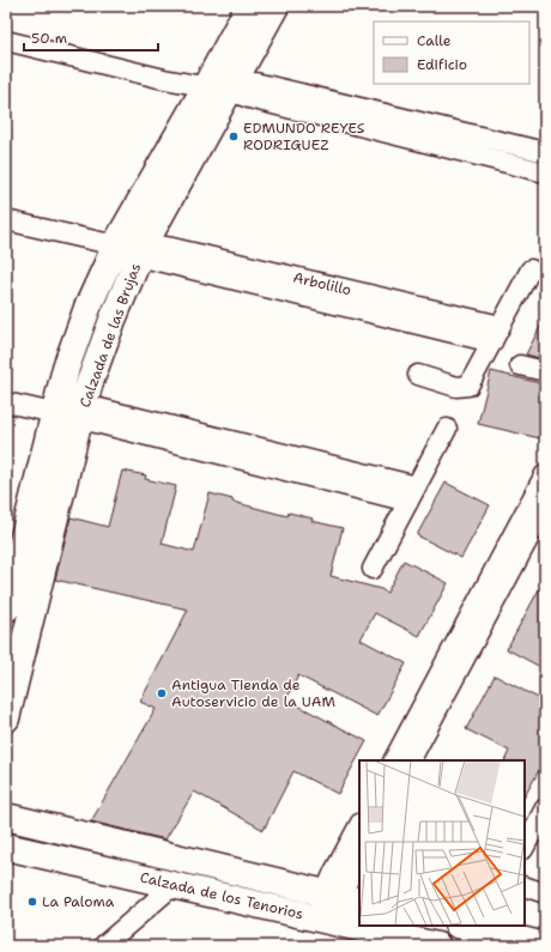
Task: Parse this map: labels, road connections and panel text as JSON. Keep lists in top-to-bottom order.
{
  "streets": {
    "street": ["Arbolillo", "Calzada de las Brujas", "Calzada de los Tenorios"]
  },
  "crossings": [
    ["Arbolillo", "Calzada de las Brujas"]
  ],
  "places": ["EDMUNDO REYES RODRIGUEZ", "Antigua Tienda de Autoservicio de la UAM", "La Paloma"],
  "legend": ["Calle", "Edificio"],
  "scale_bar": "50 m"
}
